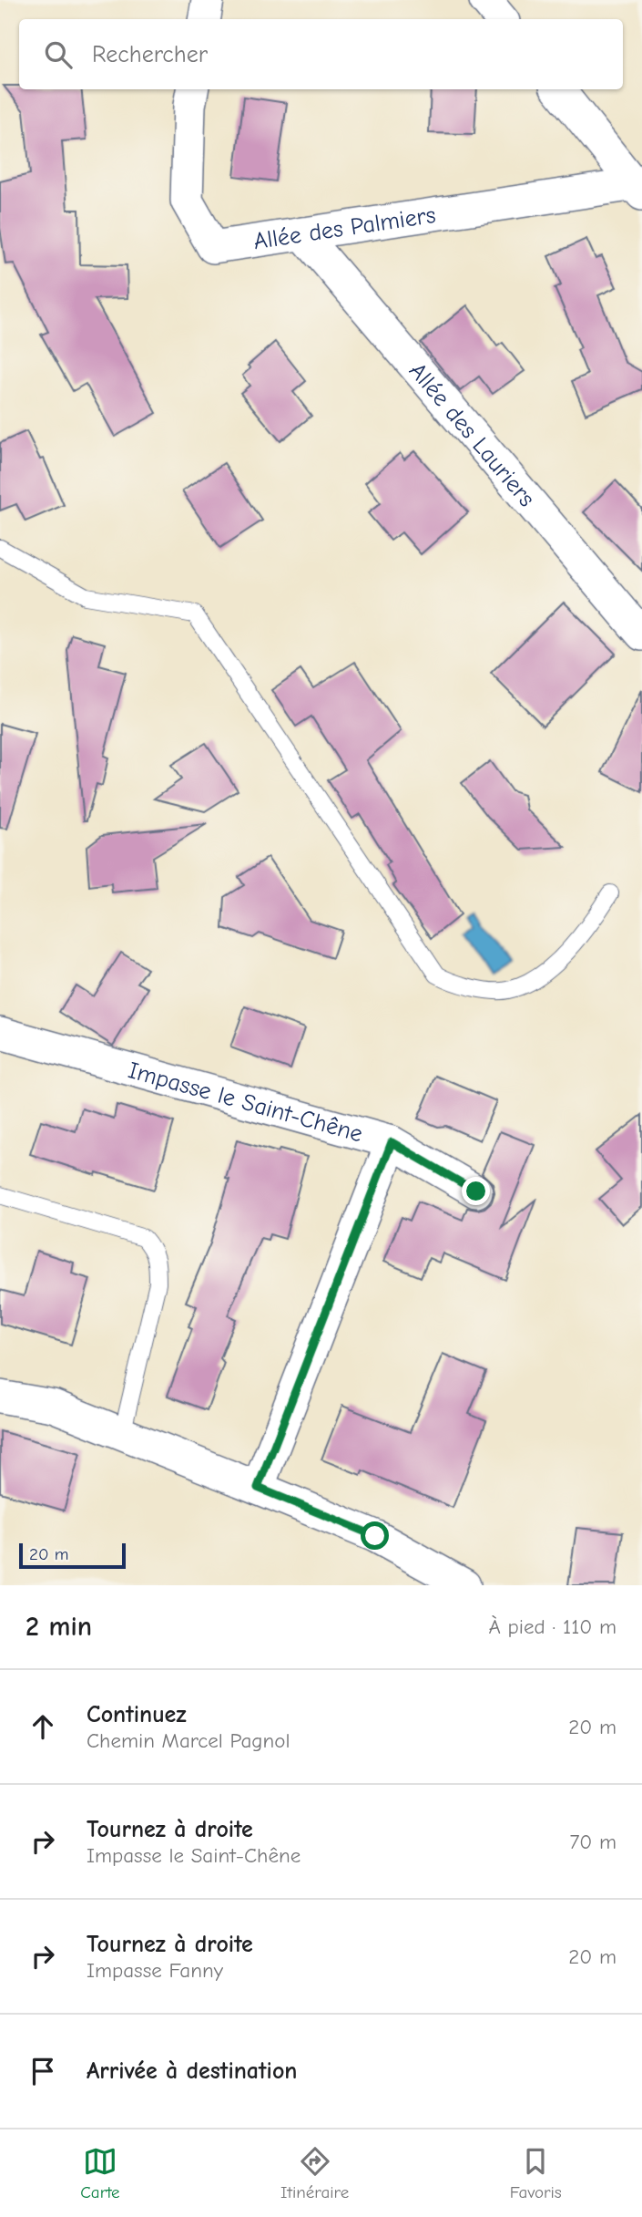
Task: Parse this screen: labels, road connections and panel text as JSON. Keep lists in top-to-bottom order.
{
  "streets": {
    "street": ["Allée des Palmiers", "Allée des Lauriers", "Impasse le Saint-Chêne"]
  },
  "crossings": [
    ["Allée des Palmiers", "Allée des Lauriers"]
  ],
  "scale_bar": "20 m",
  "page": {
    "search": "Rechercher",
    "scale": "20 m",
    "heading": ["2 min", "À pied · 110 m"],
    "list": [
      ["Continuez", "Chemin Marcel Pagnol", "20 m"],
      ["Tournez à droite", "Impasse le Saint-Chêne", "70 m"],
      ["Tournez à droite", "Impasse Fanny", "20 m"],
      "Arrivée à destination"
    ],
    "nav": ["Carte", "Itinéraire", "Favoris"]
  }
}
